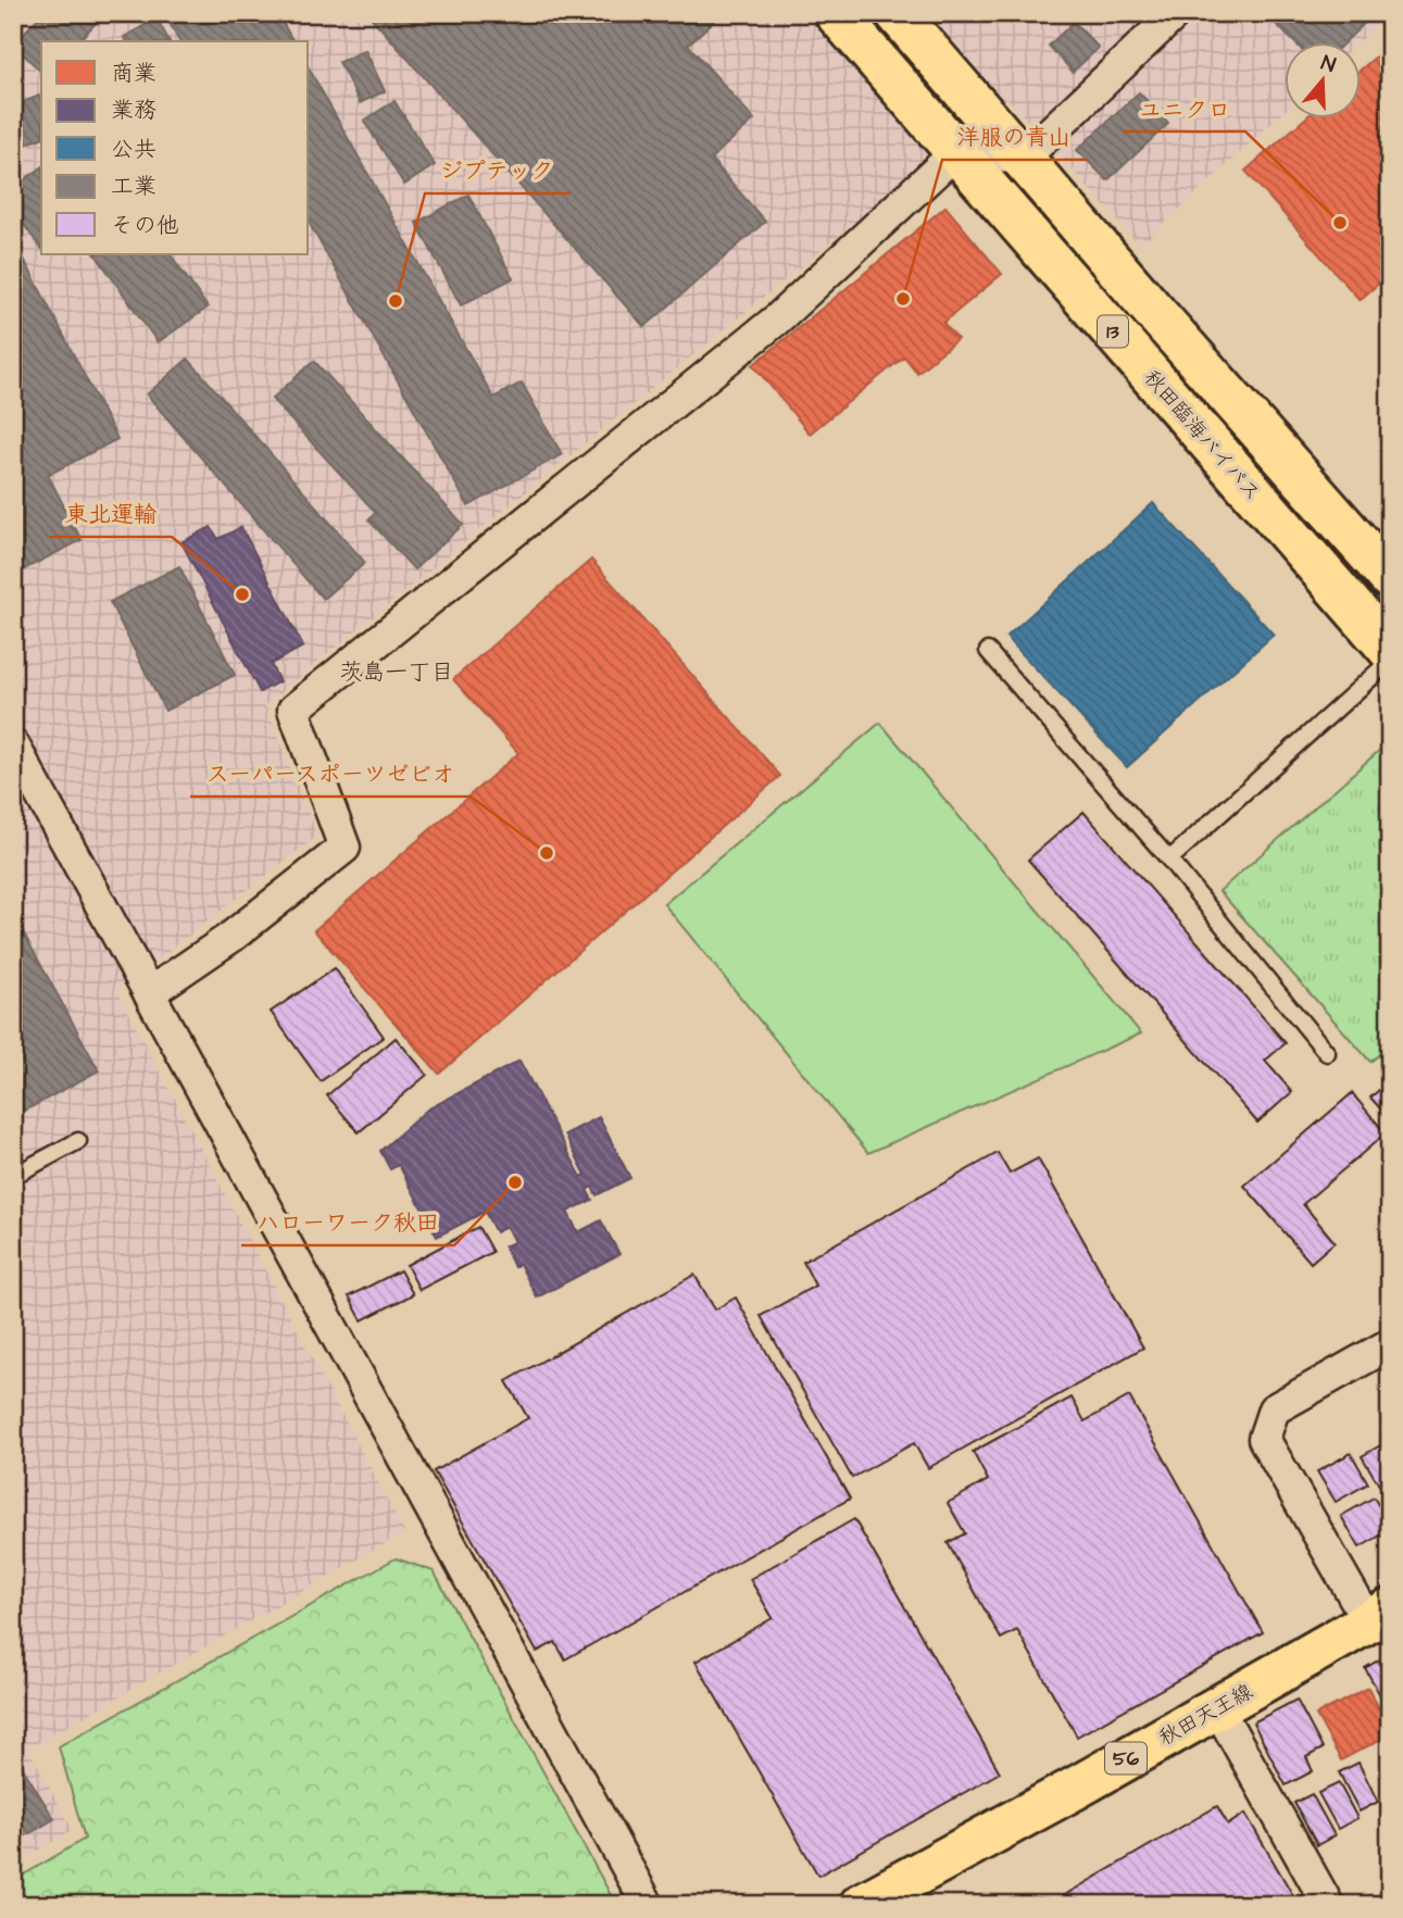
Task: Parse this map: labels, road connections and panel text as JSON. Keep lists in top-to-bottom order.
{
  "streets": {
    "main road": [
      "13",
      "秋田臨海バイパス",
      "秋田天王線",
      "56"
    ]
  },
  "districts": ["茨島一丁目"],
  "places": [
    "ユニクロ",
    "洋服の青山",
    "ジプテック",
    "東北運輸",
    "スーパースポーツゼビオ",
    "ハローワーク秋田"
  ],
  "legend": [
    "商業",
    "業務",
    "公共",
    "工業",
    "その他"
  ],
  "north": "top"
}
